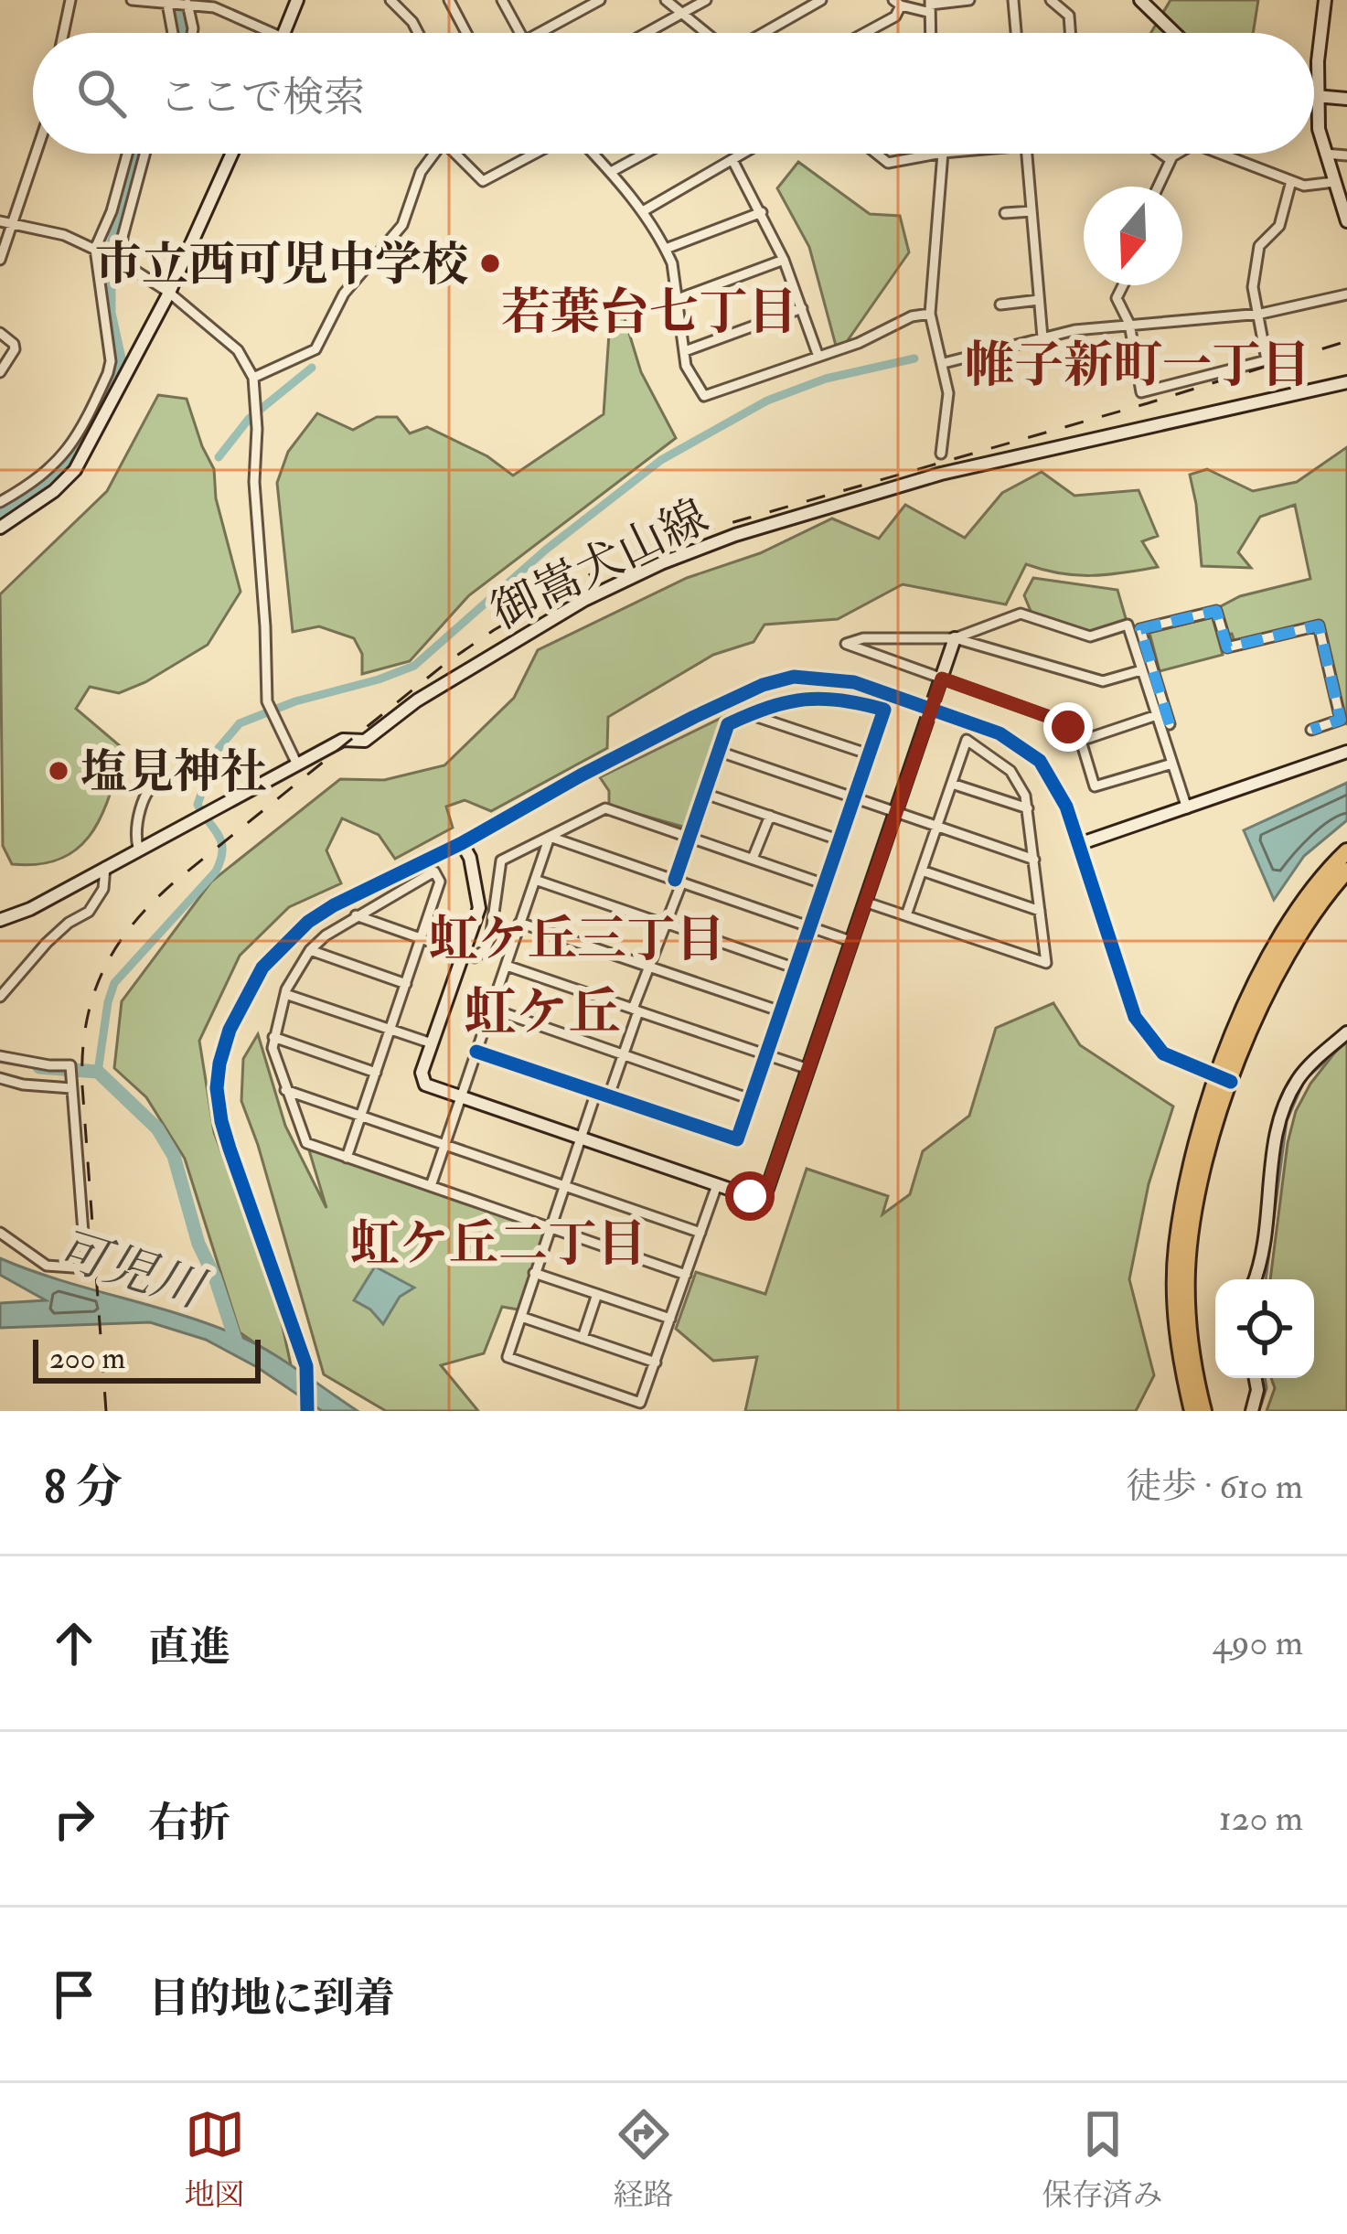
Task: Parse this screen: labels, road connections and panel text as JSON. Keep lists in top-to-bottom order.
{
  "streets": {
    "street": ["御嵩犬山線"]
  },
  "districts": [
    "若葉台七丁目",
    "帷子新町一丁目",
    "虹ケ丘三丁目",
    "虹ケ丘",
    "虹ケ丘二丁目"
  ],
  "water": ["可児川"],
  "places": ["市立西可児中学校", "塩見神社"],
  "scale_bar": "200 m",
  "north": "bottom",
  "page": {
    "search": "ここで検索",
    "scale": "200 m",
    "heading": ["8 分", "徒歩 · 610 m"],
    "list": [
      ["直進", "490 m"],
      ["右折", "120 m"],
      "目的地に到着"
    ],
    "nav": ["地図", "経路", "保存済み"]
  }
}
